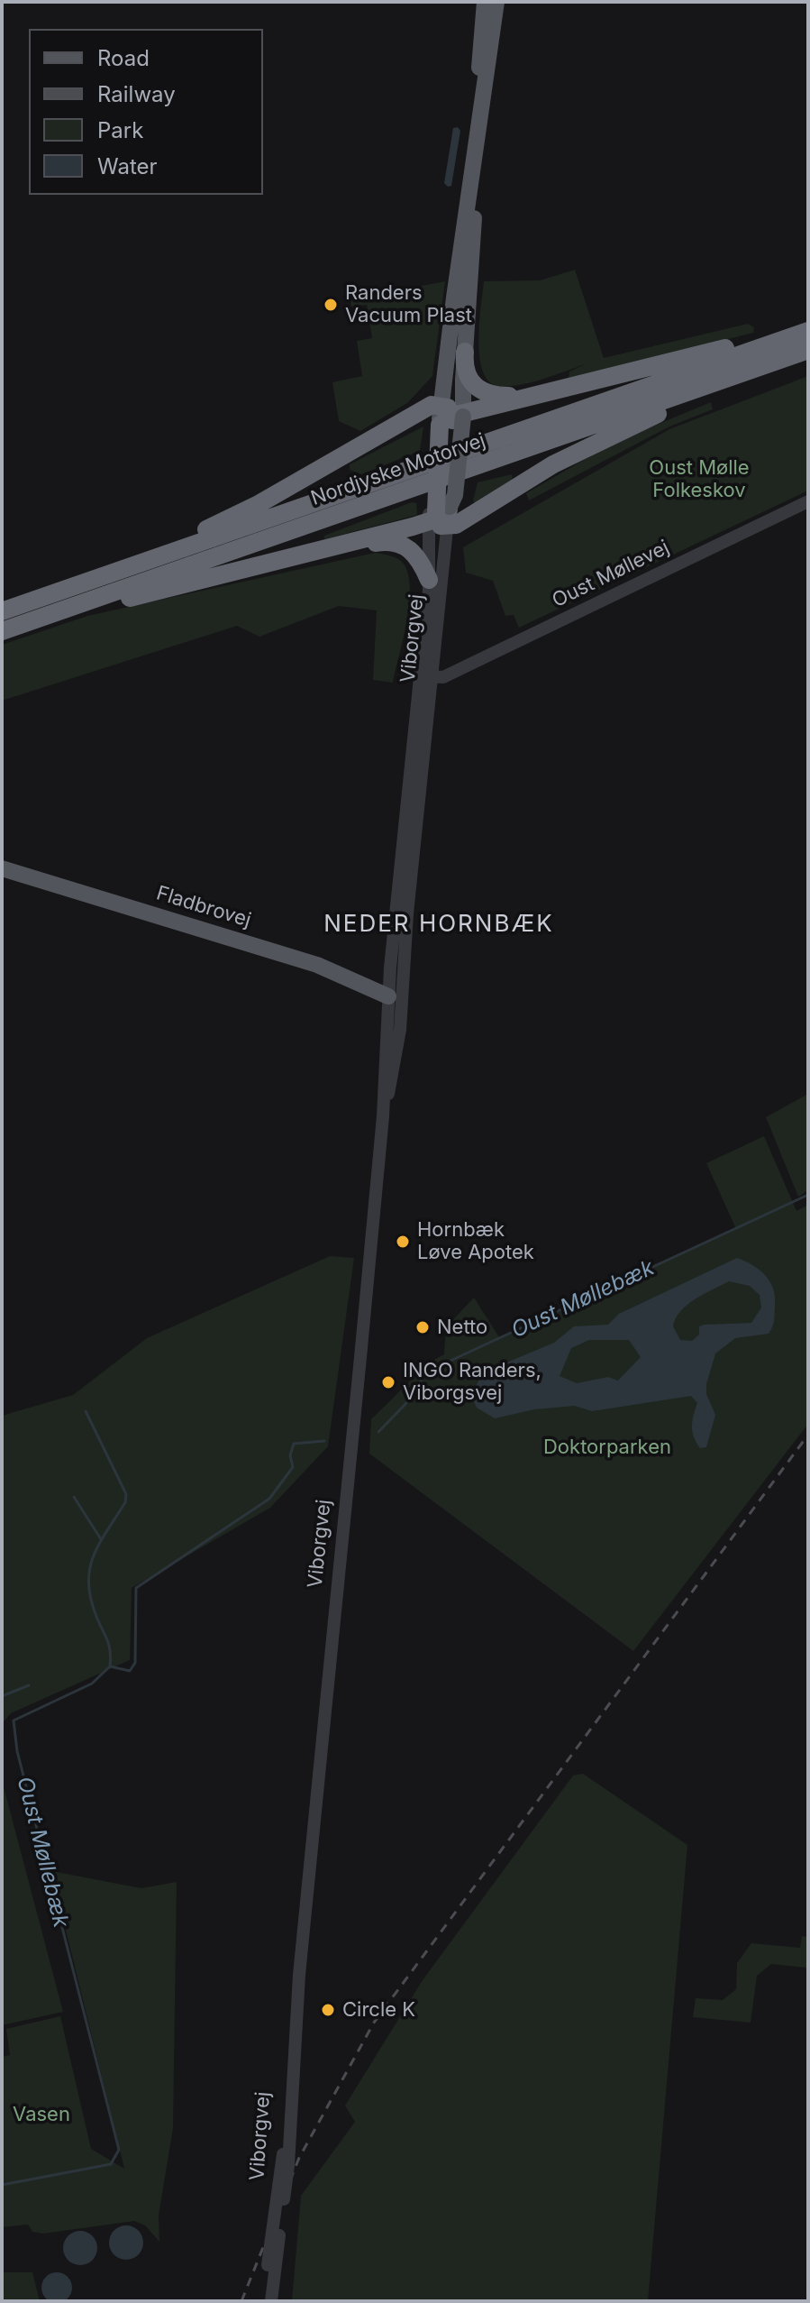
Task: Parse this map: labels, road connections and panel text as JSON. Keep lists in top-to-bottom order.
{
  "streets": {
    "highway": ["Nordjyske Motorvej"],
    "main road": ["Viborgvej", "Fladbrovej"],
    "street": ["Oust Møllevej"]
  },
  "crossings": [
    ["Oust Møllevej", "Viborgvej"],
    ["Viborgvej", "Fladbrovej"]
  ],
  "districts": ["NEDER HORNBÆK"],
  "water": ["Oust Møllebæk"],
  "parks": ["Oust Mølle Folkeskov", "Doktorparken", "Vasen"],
  "places": [
    "Randers Vacuum Plast",
    "Hornbæk Løve Apotek",
    "Netto",
    "INGO Randers, Viborgsvej",
    "Circle K"
  ],
  "legend": [
    "Road",
    "Railway",
    "Park",
    "Water"
  ]
}
